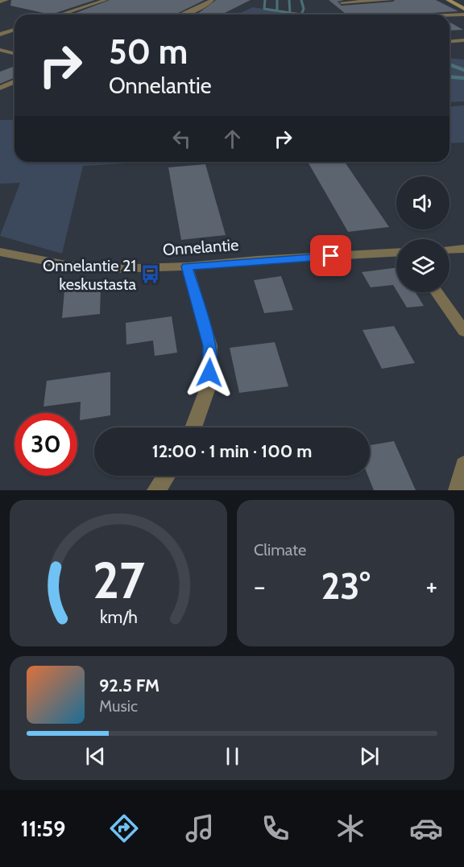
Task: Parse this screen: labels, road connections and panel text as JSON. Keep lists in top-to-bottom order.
{
  "streets": {
    "street": ["Onnelantie"]
  },
  "places": {
    "bus stop": ["Onnelantie 21 keskustasta"]
  },
  "page": {
    "turn": ["50 m", "Onnelantie"],
    "limit": "30",
    "trip": "12:00 · 1 min · 100 m",
    "tile": "Climate",
    "heat": ["−", "23°", "+"],
    "song": ["92.5 FM", "Music"],
    "tabs": "11:59",
    "gauge": ["27", "km/h"]
  }
}
